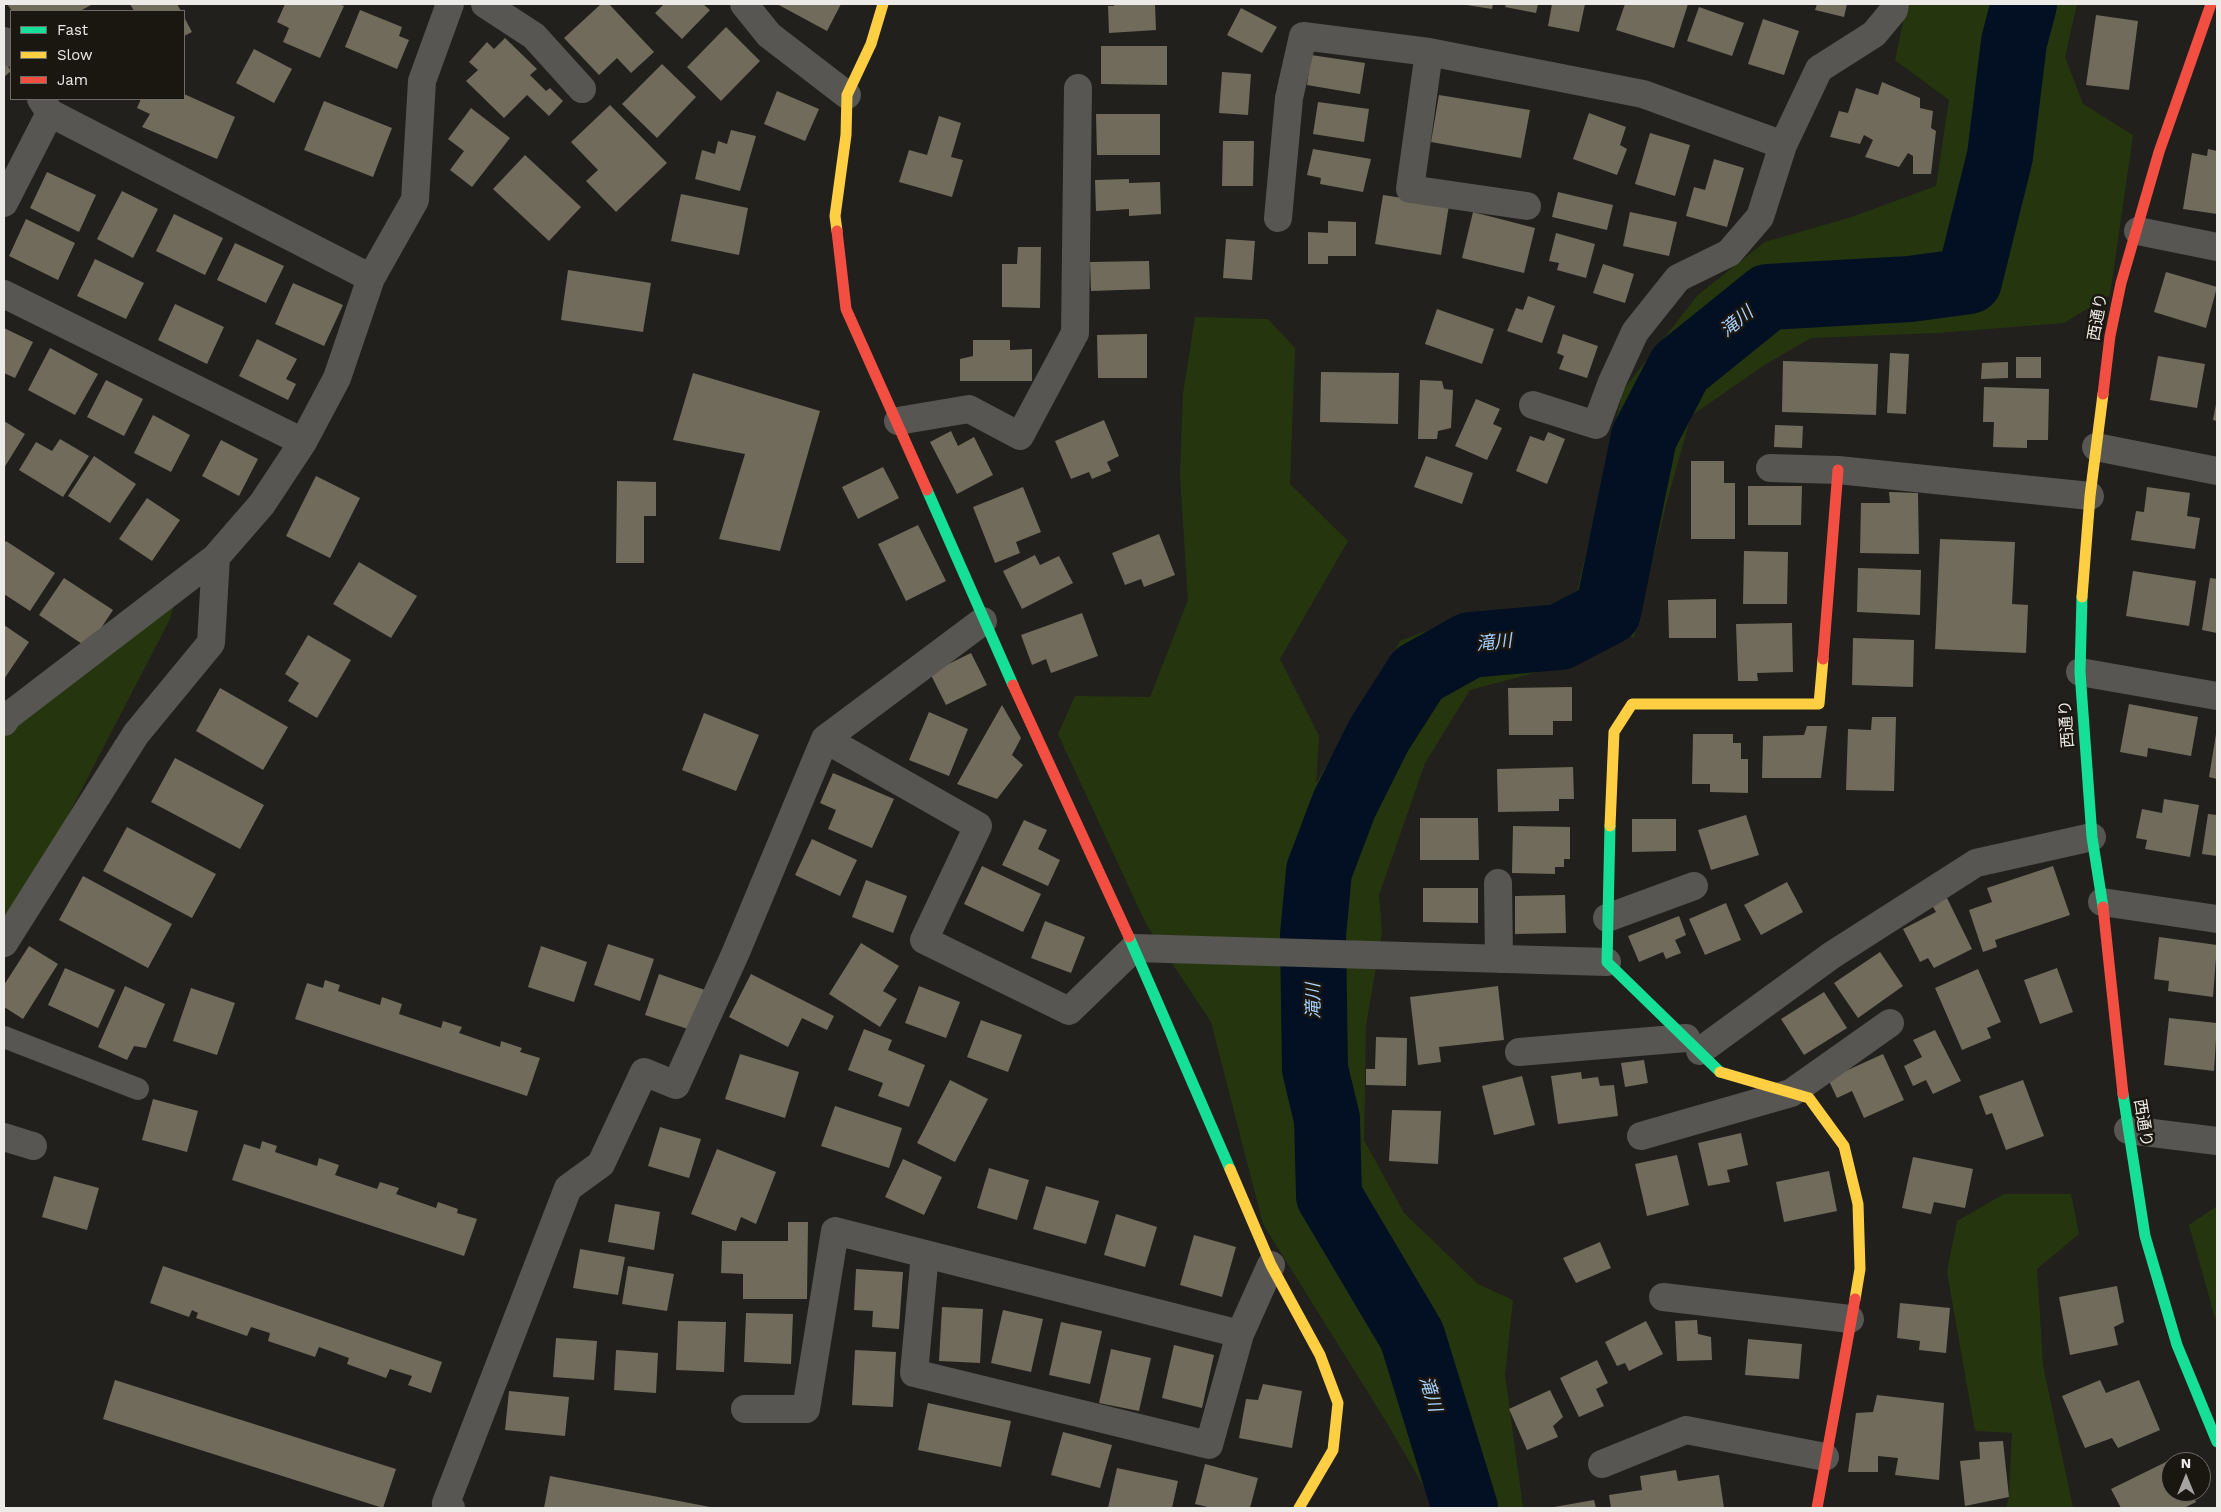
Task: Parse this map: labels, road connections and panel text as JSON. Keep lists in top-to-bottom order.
{
  "streets": {
    "street": ["西通り"]
  },
  "water": ["滝川"],
  "legend": ["Fast", "Slow", "Jam"],
  "north": "top"
}
